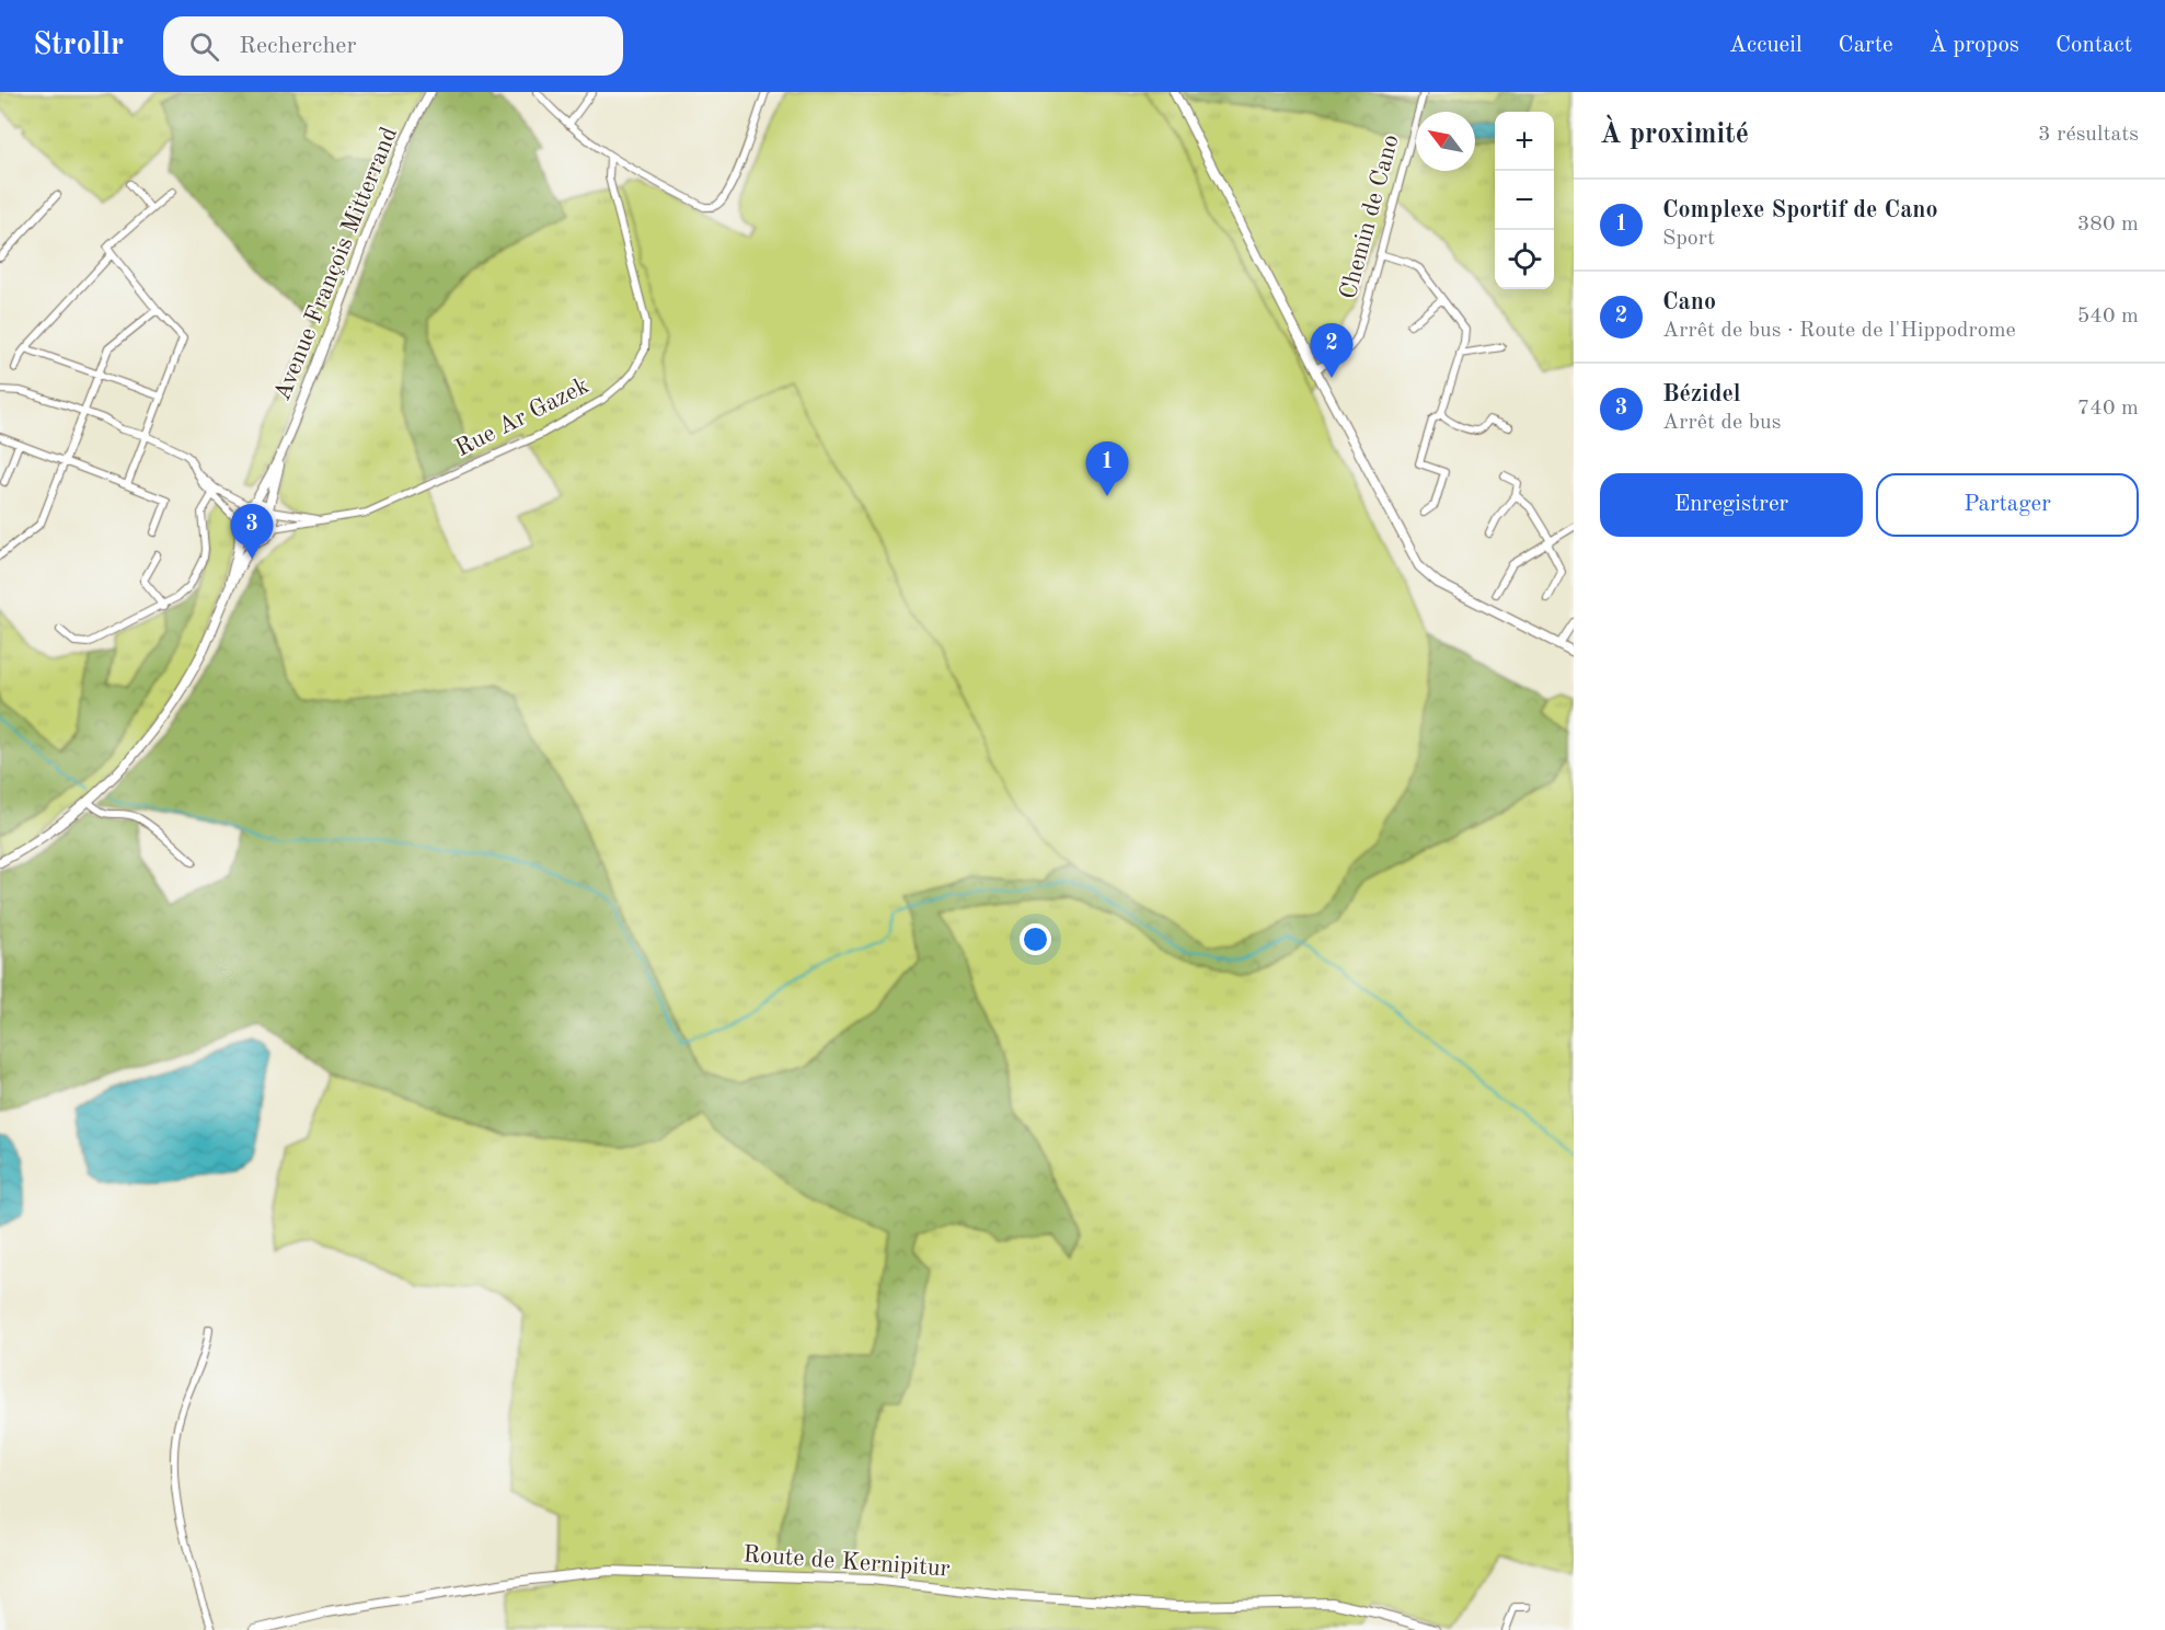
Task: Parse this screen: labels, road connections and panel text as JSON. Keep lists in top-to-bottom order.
{
  "streets": {
    "main road": ["Avenue François Mitterrand", "Route de Kernipitur"],
    "street": ["Chemin de Cano", "Rue Ar Gazek"]
  },
  "crossings": [
    ["Avenue François Mitterrand", "Rue Ar Gazek"]
  ],
  "north": "top left",
  "page": {
    "header": "Strollr",
    "search": "Rechercher",
    "nav": [
      "Accueil",
      "Carte",
      "À propos",
      "Contact"
    ],
    "heading": ["À proximité", "3 résultats"],
    "map_buttons": ["+", "−"],
    "list": [
      {
        "mark": "1",
        "name": "Complexe Sportif de Cano",
        "note": "Sport",
        "value": "380 m"
      },
      {
        "mark": "2",
        "name": "Cano",
        "note": "Arrêt de bus · Route de l'Hippodrome",
        "value": "540 m"
      },
      {
        "mark": "3",
        "name": "Bézidel",
        "note": "Arrêt de bus",
        "value": "740 m"
      }
    ],
    "pins": ["2", "1", "3"],
    "buttons": ["Enregistrer", "Partager"]
  }
}
